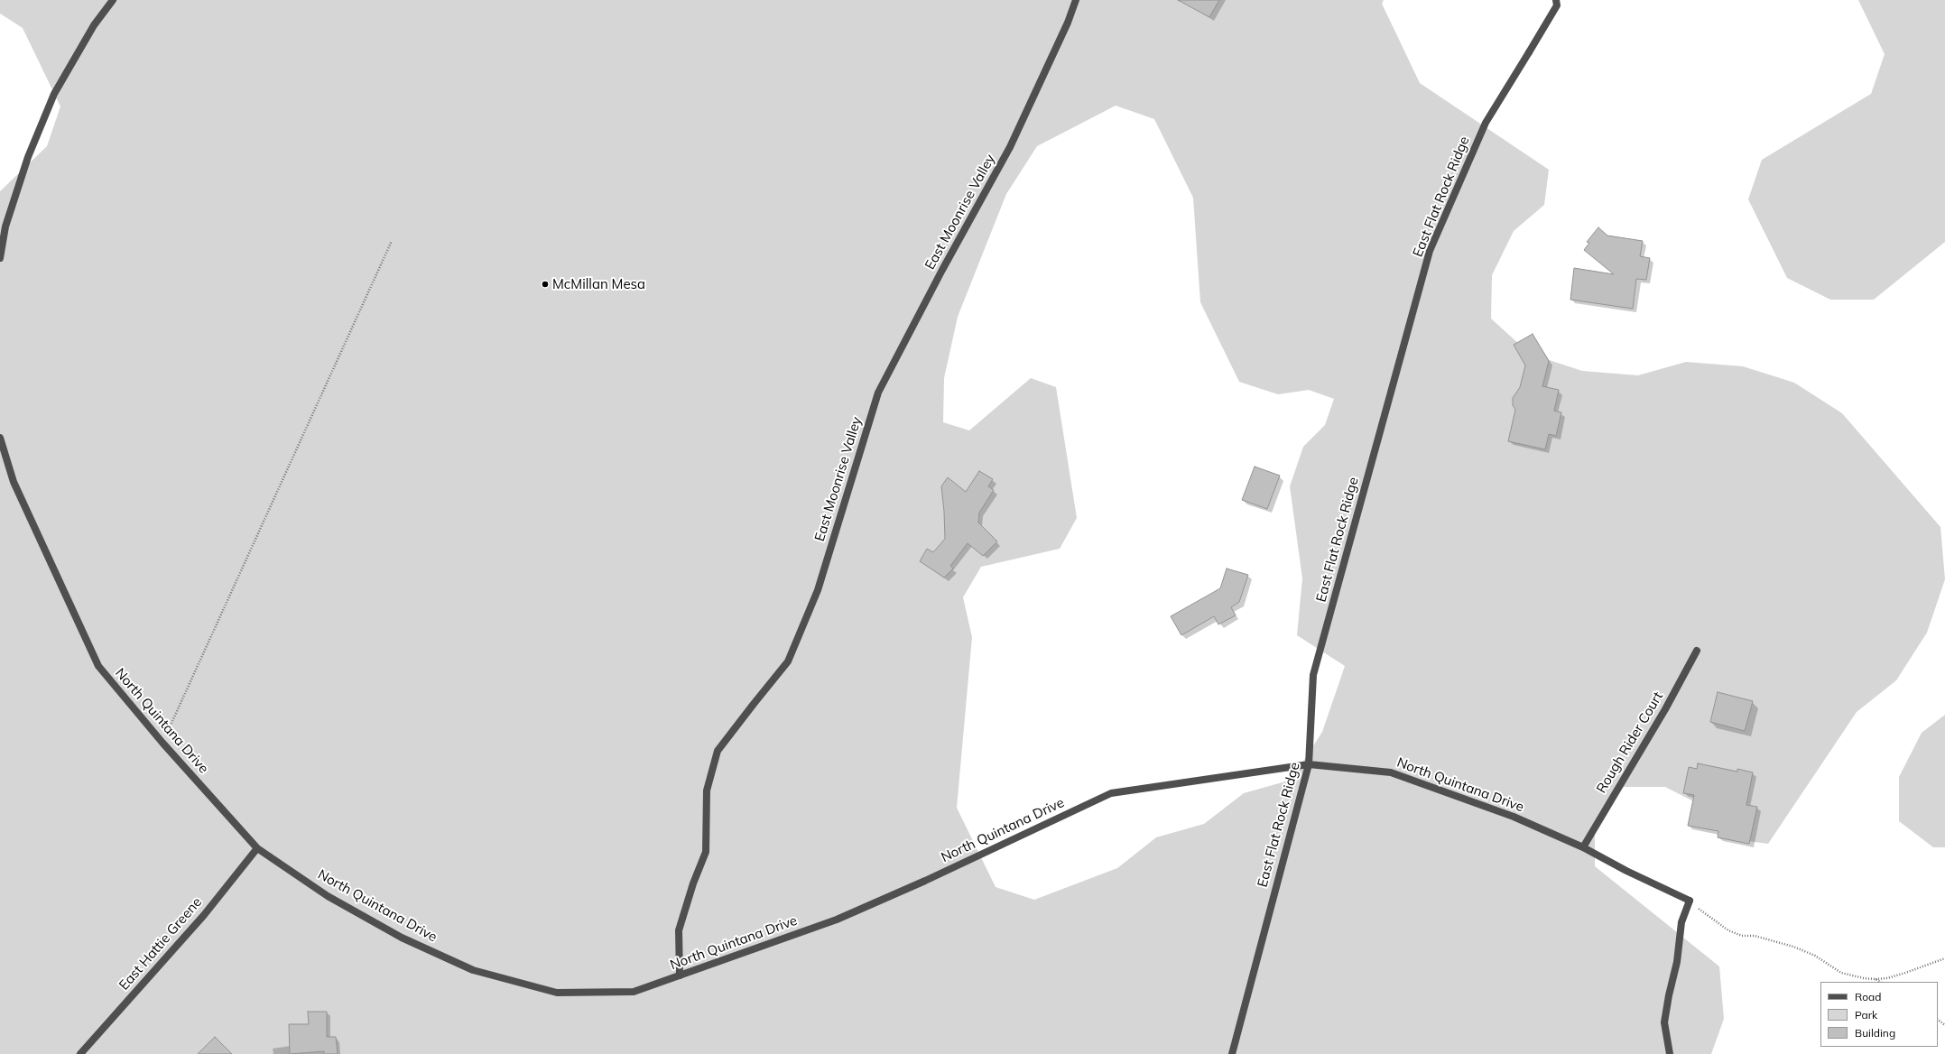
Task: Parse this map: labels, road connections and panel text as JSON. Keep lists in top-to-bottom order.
{
  "streets": {
    "street": [
      "East Flat Rock Ridge",
      "East Moonrise Valley",
      "North Quintana Drive",
      "Rough Rider Court",
      "East Hattie Greene"
    ]
  },
  "crossings": [
    ["East Flat Rock Ridge", "North Quintana Drive"],
    ["East Moonrise Valley", "North Quintana Drive"],
    ["North Quintana Drive", "Rough Rider Court"],
    ["North Quintana Drive", "East Hattie Greene"]
  ],
  "places": ["McMillan Mesa"],
  "legend": ["Road", "Park", "Building"]
}
